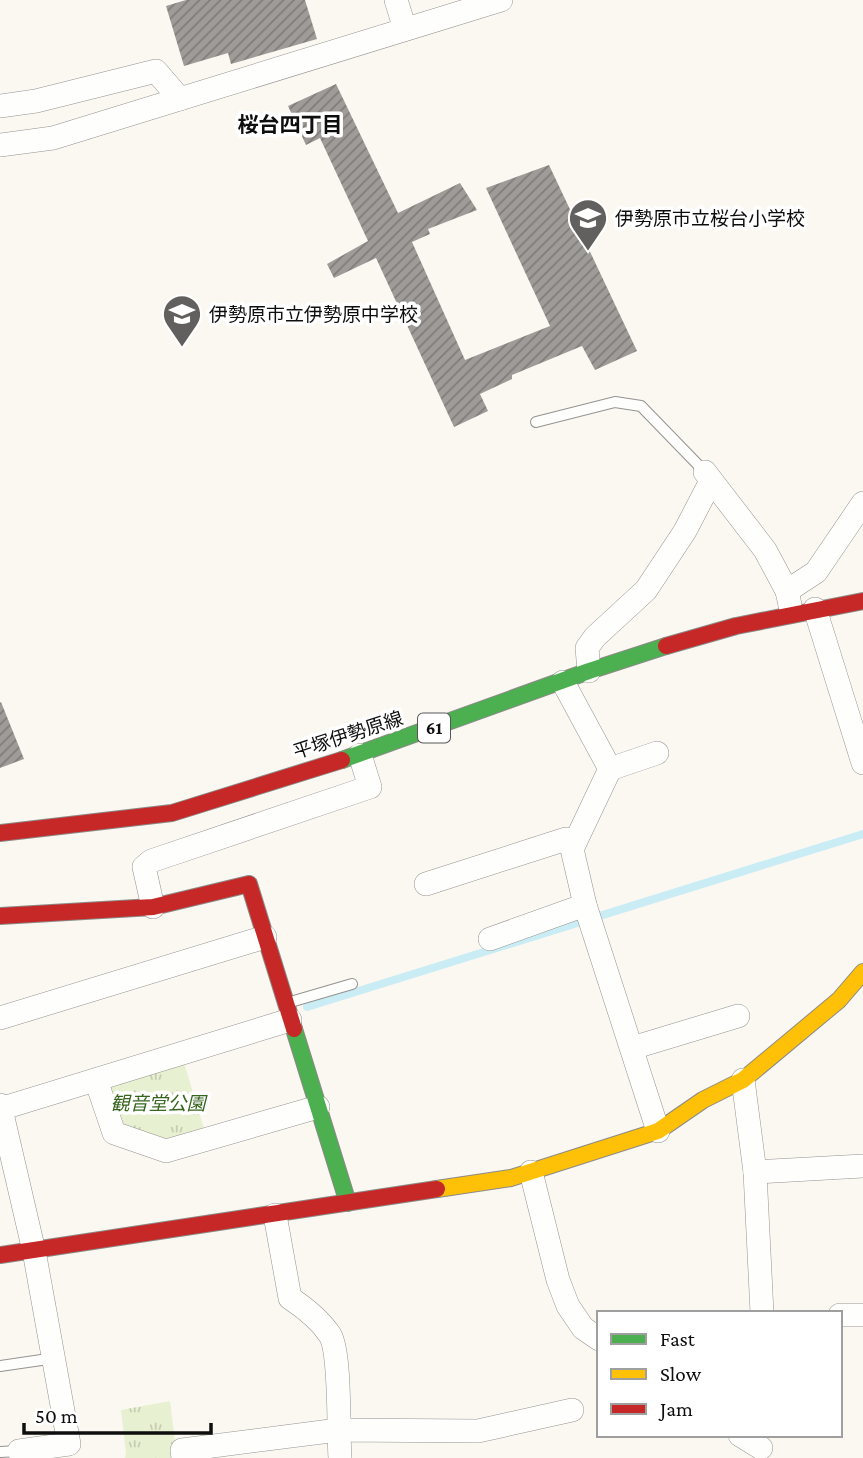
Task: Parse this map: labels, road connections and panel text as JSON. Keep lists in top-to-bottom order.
{
  "streets": {
    "street": ["61", "平塚伊勢原線"]
  },
  "districts": ["桜台四丁目"],
  "parks": ["観音堂公園"],
  "places": {
    "school or university": ["伊勢原市立桜台小学校", "伊勢原市立伊勢原中学校"]
  },
  "legend": ["Fast", "Slow", "Jam"],
  "scale_bar": "50 m"
}
